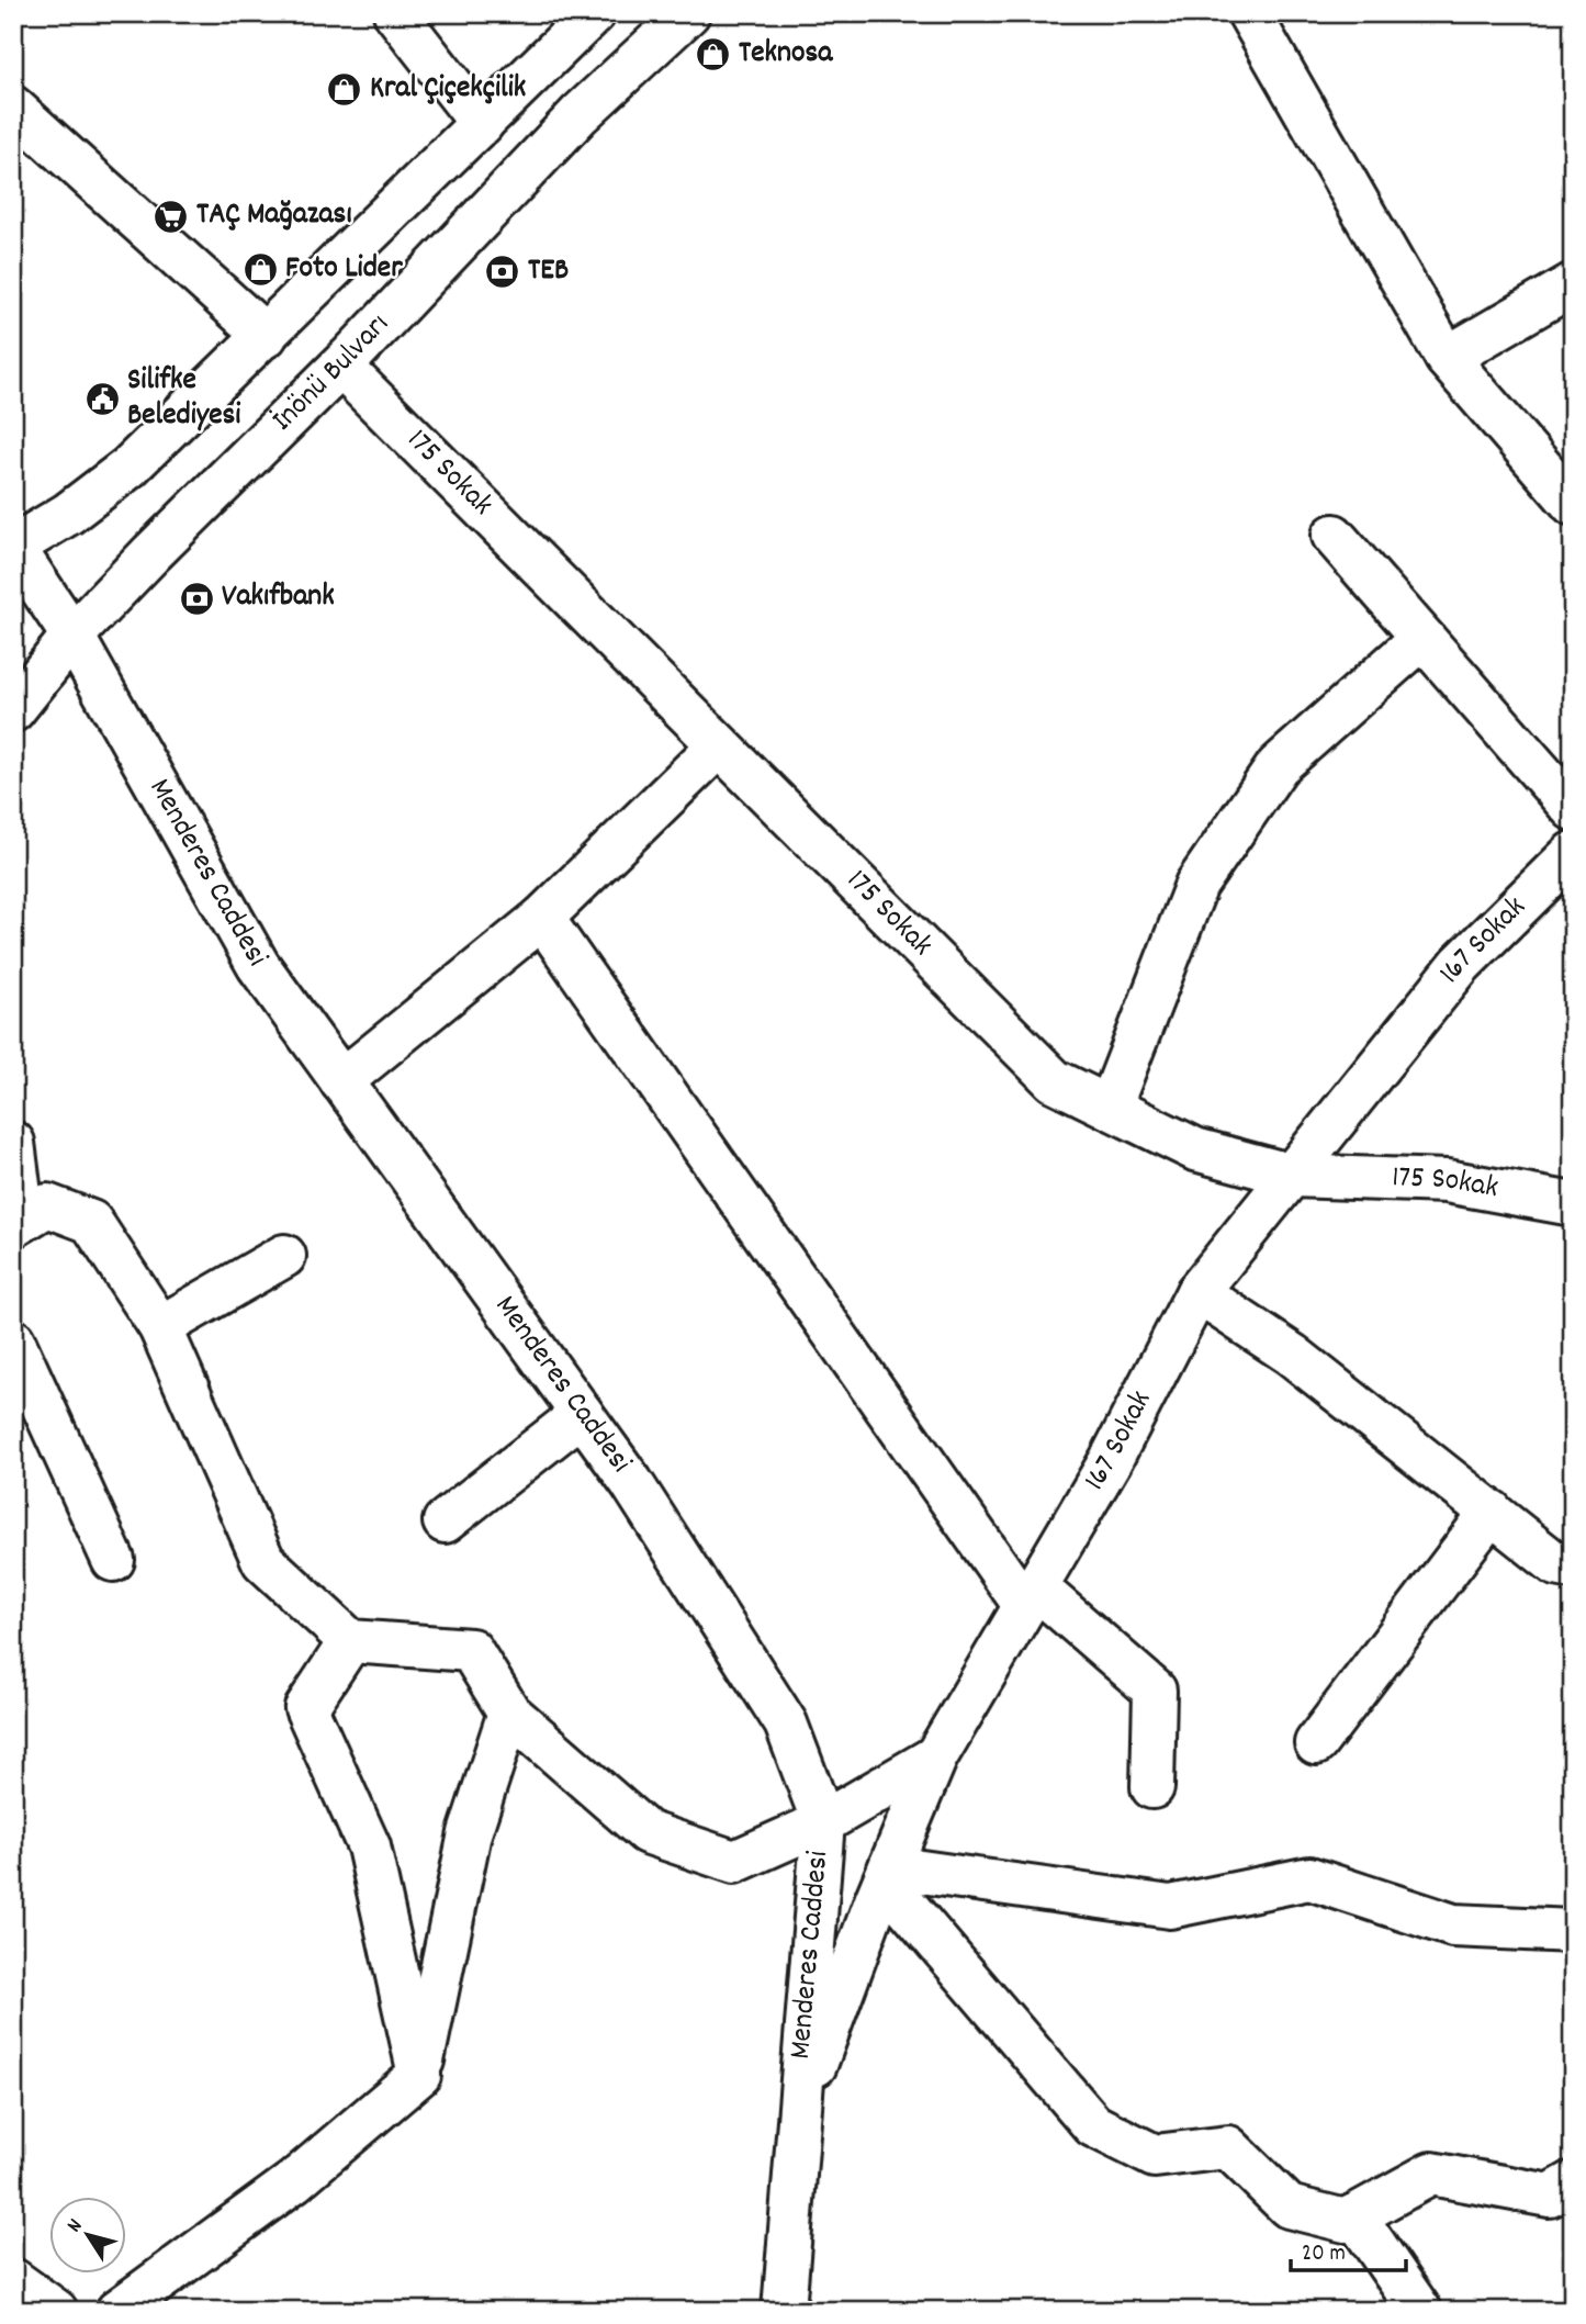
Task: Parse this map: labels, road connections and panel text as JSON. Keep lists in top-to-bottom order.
{
  "streets": {
    "street": [
      "İnönü Bulvarı",
      "175 Sokak",
      "Menderes Caddesi",
      "167 Sokak"
    ]
  },
  "crossings": [
    ["İnönü Bulvarı", "175 Sokak"],
    ["İnönü Bulvarı", "Menderes Caddesi"],
    ["175 Sokak", "167 Sokak"],
    ["Menderes Caddesi", "167 Sokak"]
  ],
  "places": {
    "shop": ["Teknosa", "Kral Çiçekçilik", "Foto Lider"],
    "supermarket": ["TAÇ Mağazası"],
    "bank": ["TEB", "Vakıfbank"],
    "public building": ["Silifke Belediyesi"]
  },
  "scale_bar": "20 m",
  "north": "top left"
}
